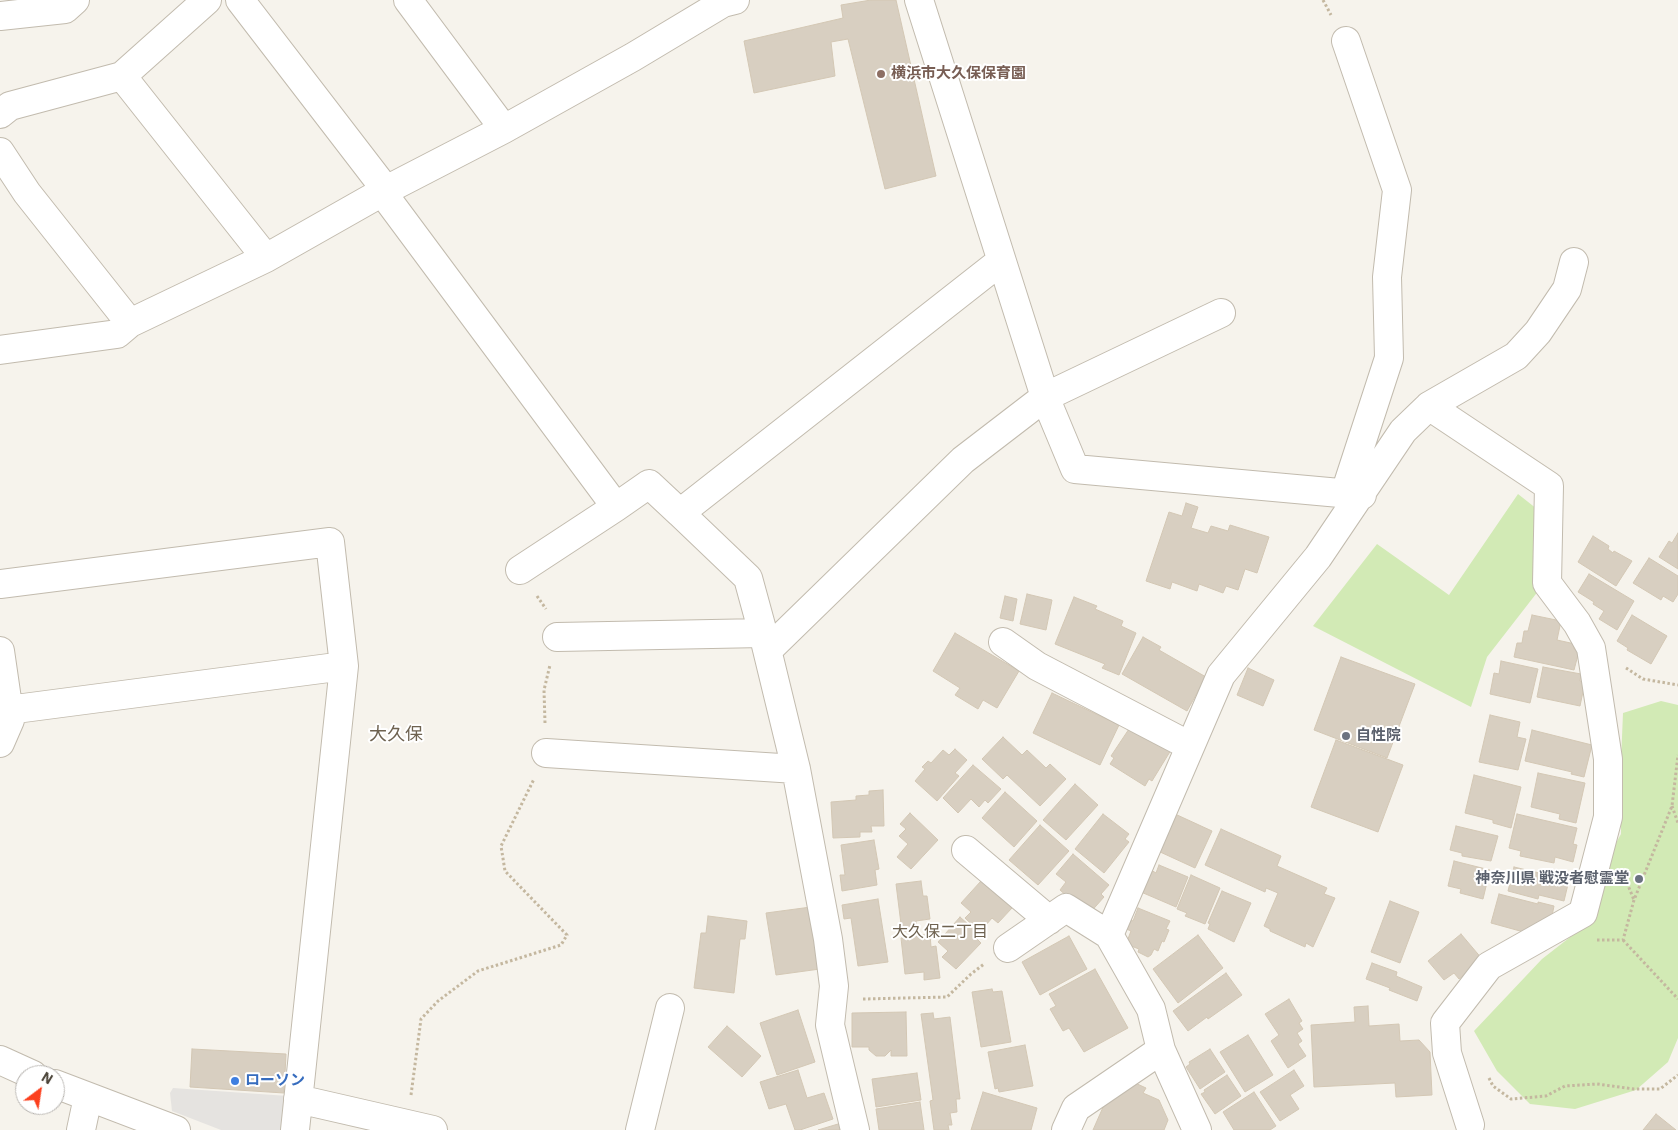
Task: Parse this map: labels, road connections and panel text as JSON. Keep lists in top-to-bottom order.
{
  "districts": ["大久保", "大久保二丁目"],
  "places": [
    "横浜市大久保保育園",
    "自性院",
    "神奈川県 戦没者慰霊堂",
    "ローソン"
  ],
  "north": "top right"
}
